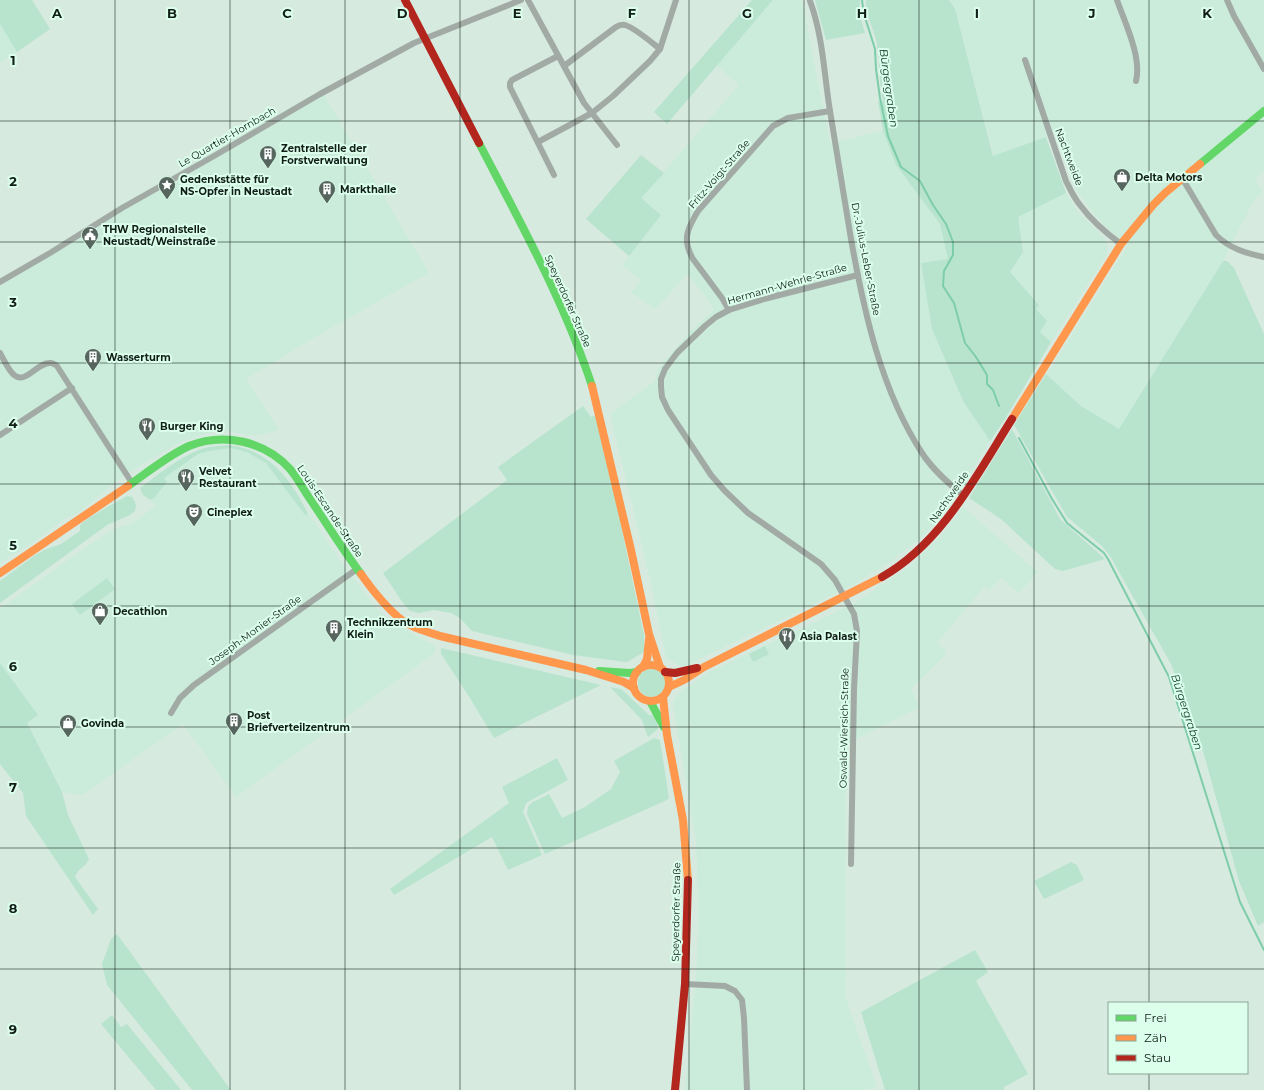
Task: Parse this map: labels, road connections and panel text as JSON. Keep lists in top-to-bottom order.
{
  "streets": {
    "street": [
      "Le Quartier-Hornbach",
      "Nachtweide",
      "Fritz-Voigt-Straße",
      "Dr.-Julius-Leber-Straße",
      "Hermann-Wehrle-Straße",
      "Speyerdorfer Straße",
      "Louis-Escande-Straße",
      "Joseph-Monier-Straße",
      "Oswald-Wiersich-Straße"
    ]
  },
  "crossings": [
    ["Le Quartier-Hornbach", "Speyerdorfer Straße"],
    ["Nachtweide", "Dr.-Julius-Leber-Straße"],
    ["Nachtweide", "Hermann-Wehrle-Straße"],
    ["Nachtweide", "Speyerdorfer Straße"],
    ["Nachtweide", "Louis-Escande-Straße"],
    ["Nachtweide", "Oswald-Wiersich-Straße"],
    ["Fritz-Voigt-Straße", "Dr.-Julius-Leber-Straße"],
    ["Fritz-Voigt-Straße", "Hermann-Wehrle-Straße"],
    ["Dr.-Julius-Leber-Straße", "Hermann-Wehrle-Straße"],
    ["Hermann-Wehrle-Straße", "Oswald-Wiersich-Straße"],
    ["Speyerdorfer Straße", "Louis-Escande-Straße"],
    ["Louis-Escande-Straße", "Joseph-Monier-Straße"]
  ],
  "water": ["Bürgergraben"],
  "places": {
    "building": [
      "Zentralstelle der Forstverwaltung",
      "Markthalle",
      "Wasserturm",
      "Technikzentrum Klein",
      "Post Briefverteilzentrum"
    ],
    "shop": ["Delta Motors", "Decathlon", "Govinda"],
    "place": ["Gedenkstätte für NS-Opfer in Neustadt"],
    "public building": ["THW Regionalstelle Neustadt/Weinstraße"],
    "restaurant": ["Burger King", "Velvet Restaurant", "Asia Palast"],
    "theatre": ["Cineplex"]
  },
  "legend": ["Frei", "Zäh", "Stau"],
  "grid": {
    "columns": [
      "A",
      "B",
      "C",
      "D",
      "E",
      "F",
      "G",
      "H",
      "I",
      "J",
      "K"
    ],
    "rows": [
      "1",
      "2",
      "3",
      "4",
      "5",
      "6",
      "7",
      "8",
      "9"
    ]
  }
}
